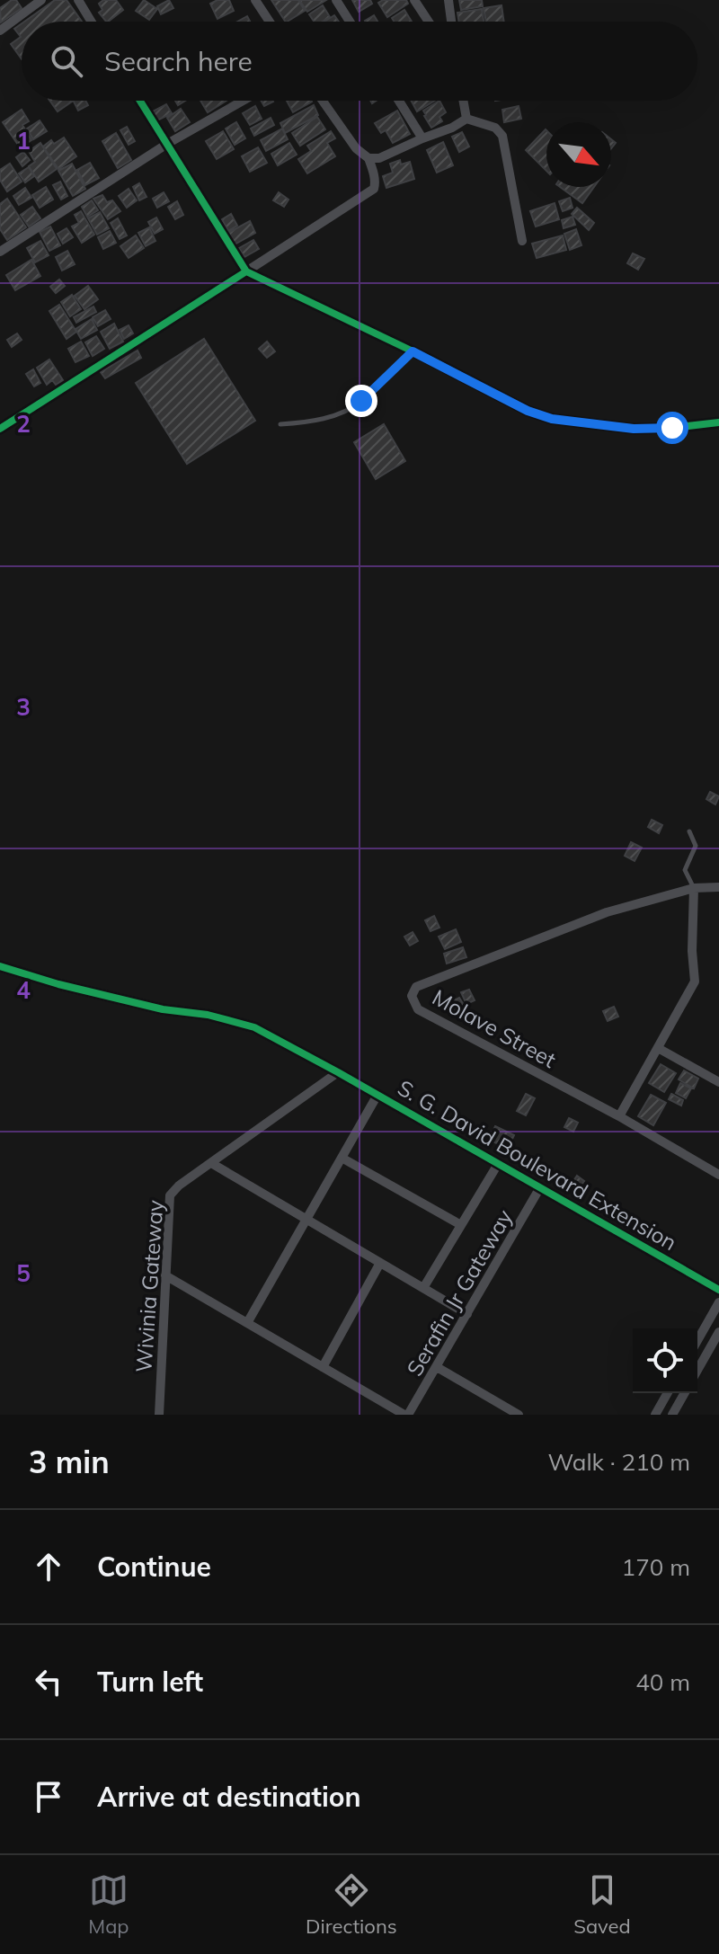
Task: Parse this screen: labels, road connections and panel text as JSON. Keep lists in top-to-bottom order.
{
  "streets": {
    "street": [
      "Molave Street",
      "S. G. David Boulevard Extension",
      "Wivinia Gateway",
      "Serafin Jr Gateway"
    ]
  },
  "crossings": [
    ["S. G. David Boulevard Extension", "Wivinia Gateway"],
    ["S. G. David Boulevard Extension", "Serafin Jr Gateway"]
  ],
  "north": "bottom right",
  "page": {
    "search": "Search here",
    "heading": ["3 min", "Walk · 210 m"],
    "list": [
      ["Continue", "170 m"],
      ["Turn left", "40 m"],
      "Arrive at destination"
    ],
    "nav": ["Map", "Directions", "Saved"]
  },
  "grid": {
    "rows": [
      "1",
      "2",
      "3",
      "4",
      "5"
    ]
  }
}
